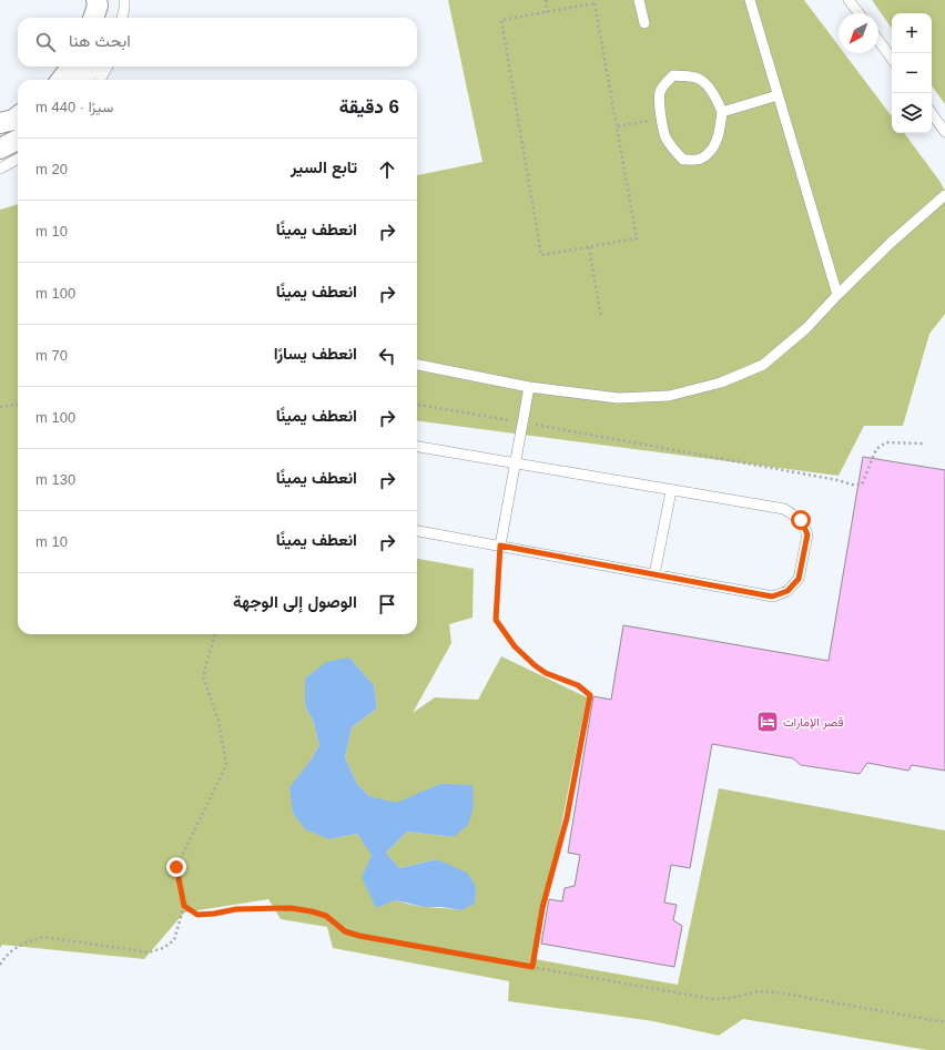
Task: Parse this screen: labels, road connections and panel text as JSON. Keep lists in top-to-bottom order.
{
  "places": {
    "hotel": ["قصر الإمارات"]
  },
  "north": "bottom left",
  "page": {
    "map_buttons": ["+", "−"],
    "search": "ابحث هنا",
    "heading": ["6 دقيقة", "سيرًا · 440 m"],
    "list": [
      ["تابع السير", "20 m"],
      ["انعطف يمينًا", "10 m"],
      ["انعطف يمينًا", "100 m"],
      ["انعطف يسارًا", "70 m"],
      ["انعطف يمينًا", "100 m"],
      ["انعطف يمينًا", "130 m"],
      ["انعطف يمينًا", "10 m"],
      "الوصول إلى الوجهة"
    ]
  }
}
